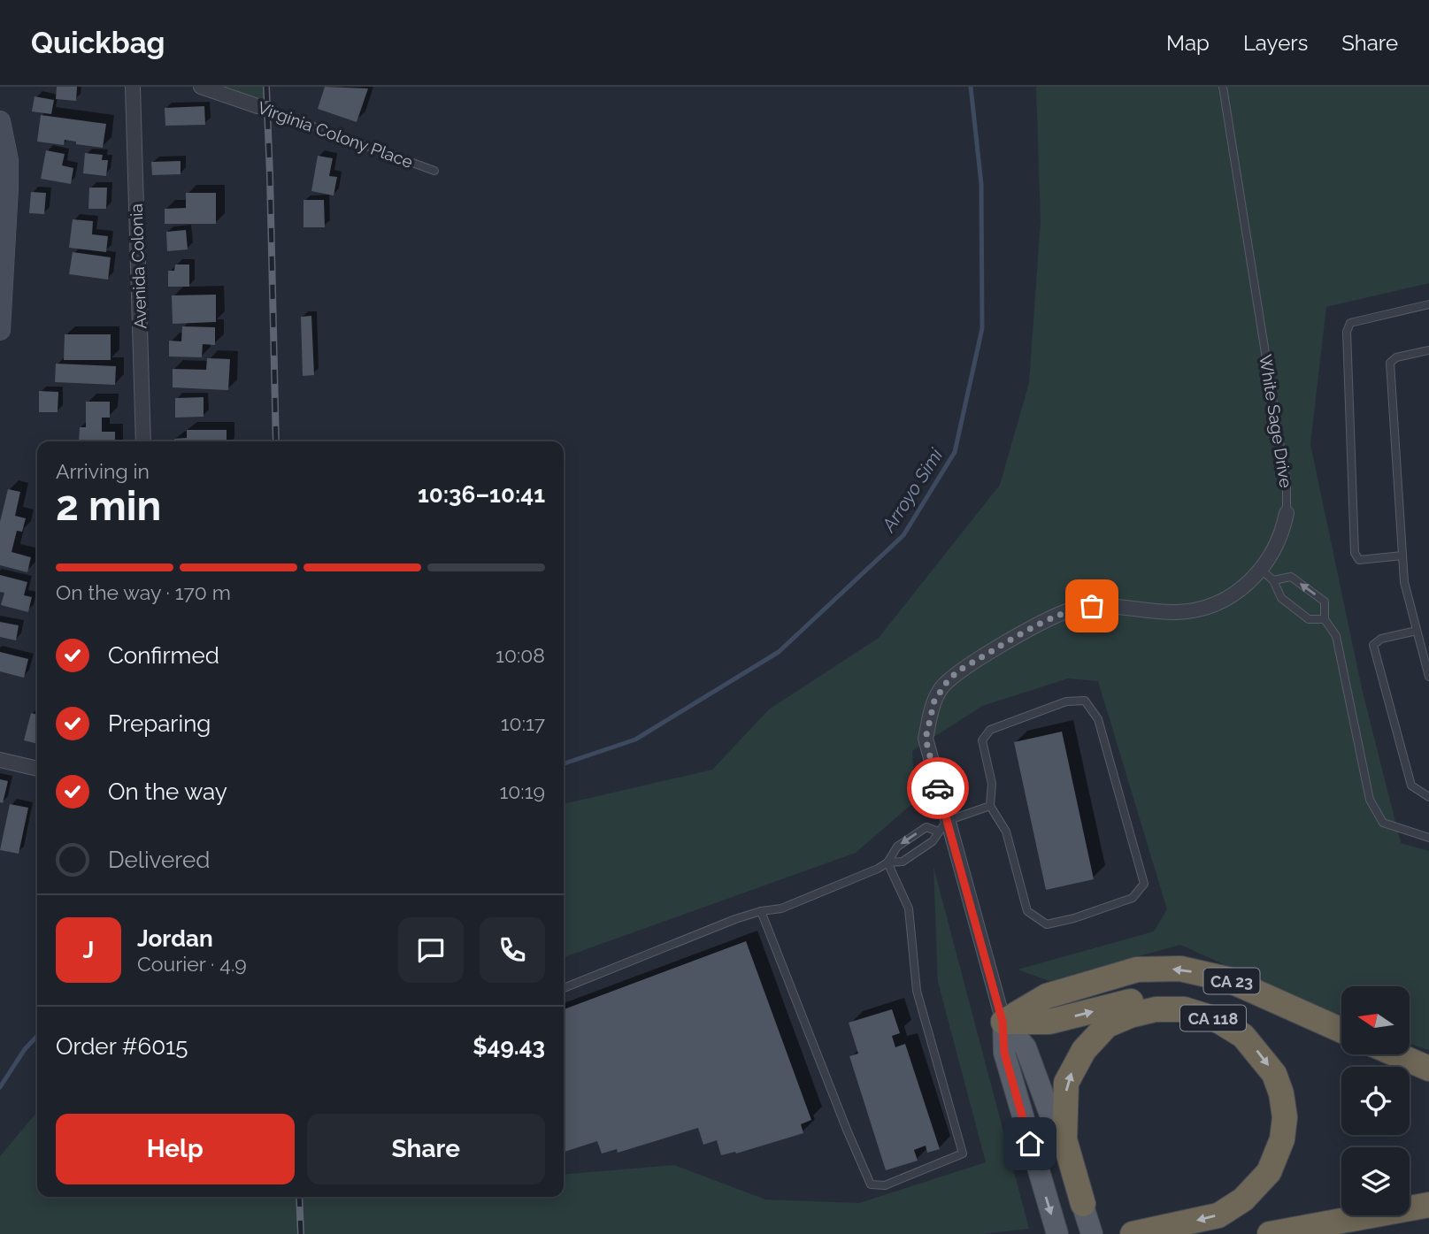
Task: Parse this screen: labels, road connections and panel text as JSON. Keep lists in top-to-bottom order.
{
  "streets": {
    "highway": ["CA 23", "CA 118"],
    "street": ["Virginia Colony Place", "Avenida Colonia", "White Sage Drive"]
  },
  "crossings": [
    ["White Sage Drive", "CA 23"]
  ],
  "water": ["Arroyo Simi"],
  "north": "left",
  "page": {
    "header": "Quickbag",
    "nav": ["Map", "Layers", "Share"],
    "heading": ["2 min", "Arriving in", "10:36–10:41"],
    "panel": [
      "Jordan",
      "Courier · 4.9",
      "Order #6015",
      "$49.43"
    ],
    "bar": "On the way · 170 m",
    "list": [
      ["Confirmed", "10:08"],
      ["Preparing", "10:17"],
      ["On the way", "10:19"],
      "Delivered"
    ],
    "round": "J",
    "buttons": ["Help", "Share"]
  }
}
